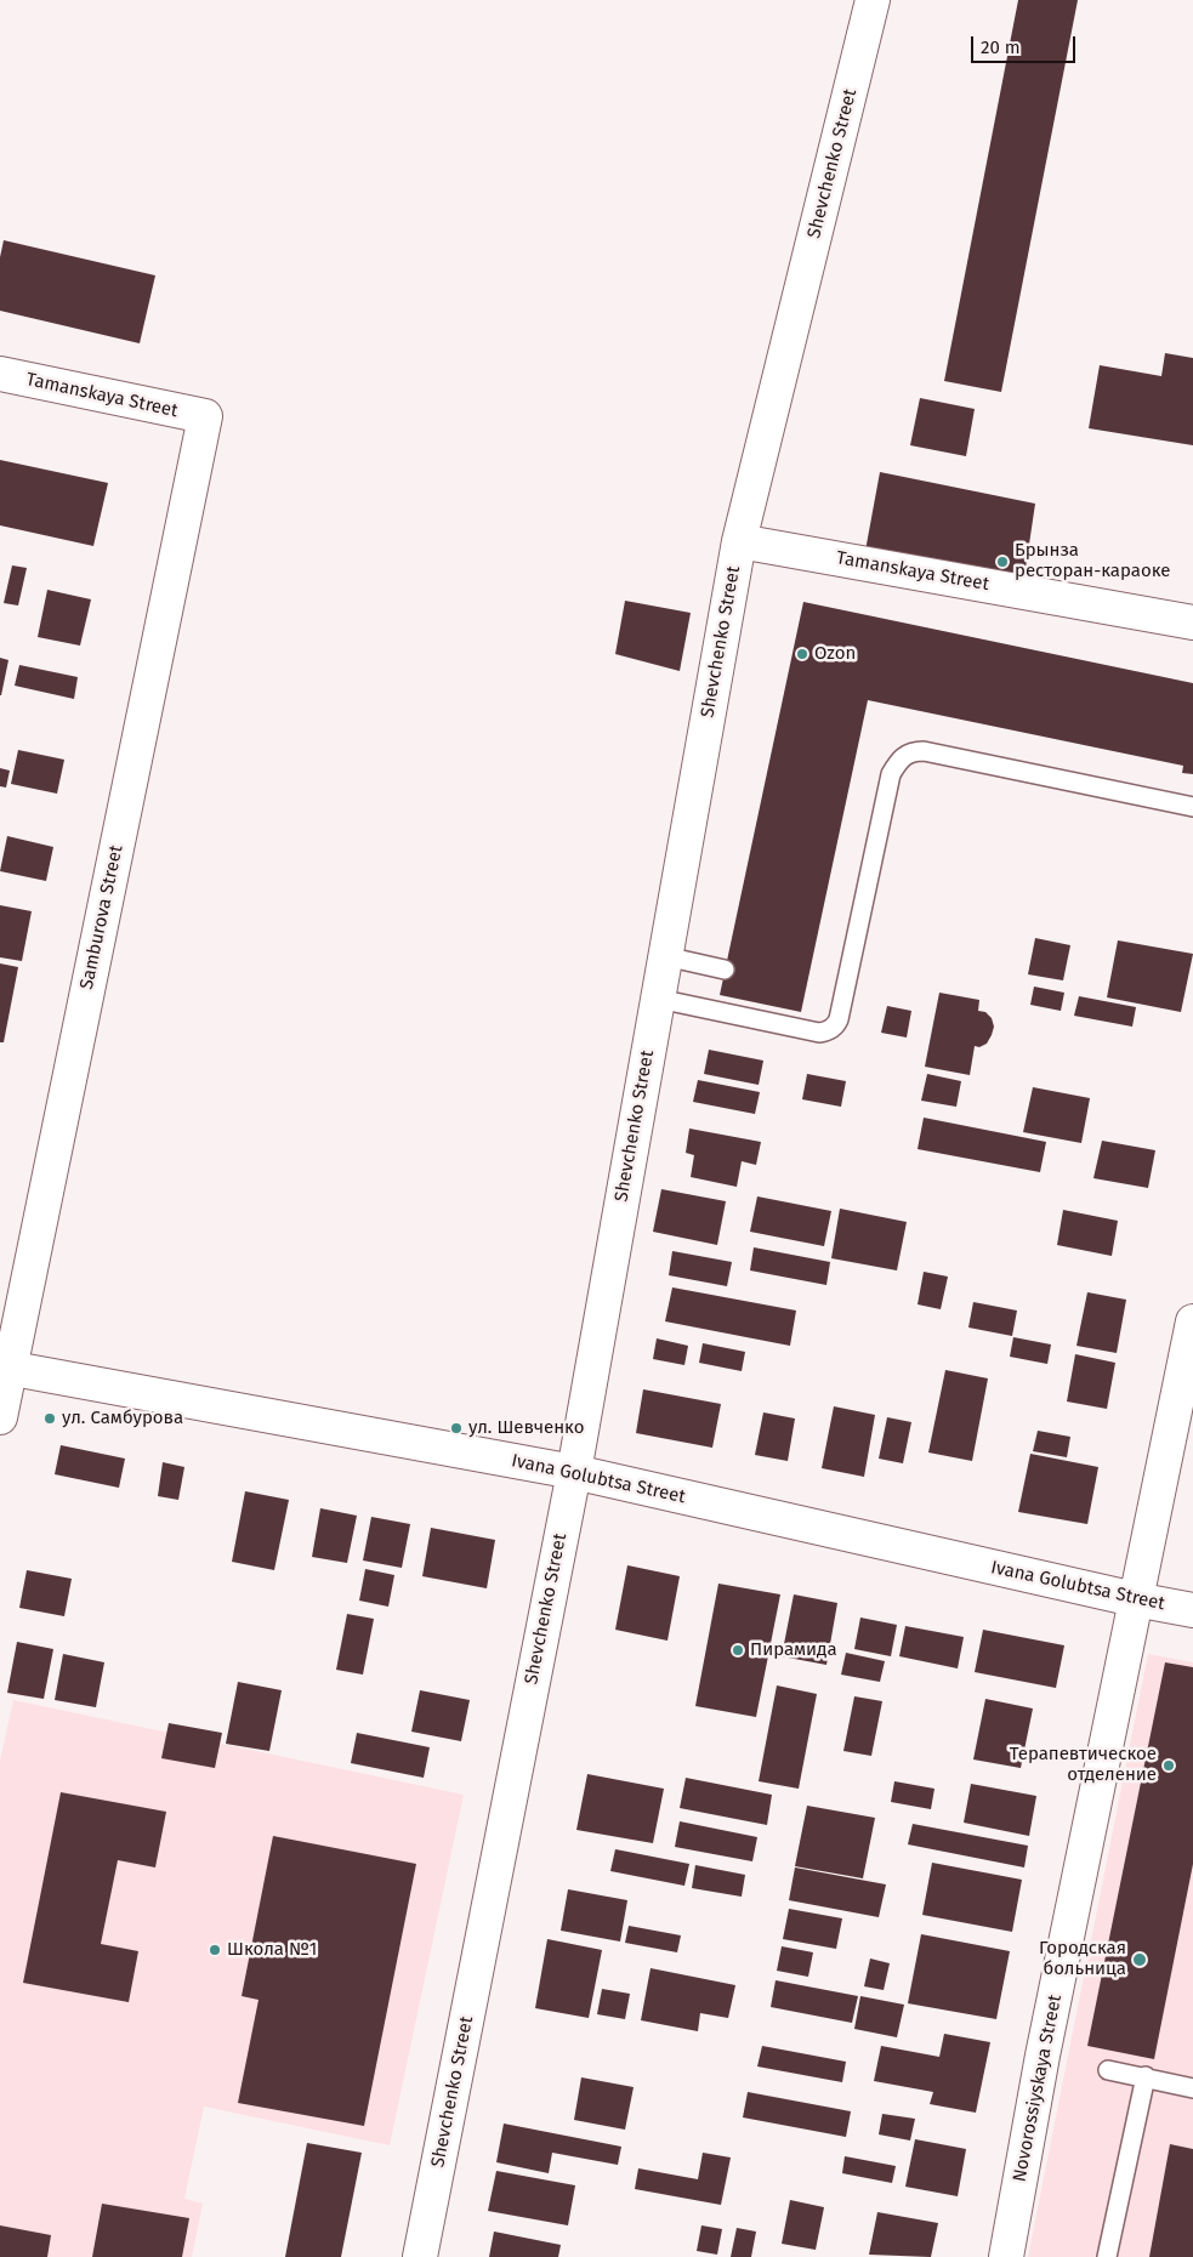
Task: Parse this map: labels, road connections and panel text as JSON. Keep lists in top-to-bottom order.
{
  "streets": {
    "street": [
      "Shevchenko Street",
      "Tamanskaya Street",
      "Samburova Street",
      "Ivana Golubtsa Street",
      "Novorossiyskaya Street"
    ]
  },
  "crossings": [
    ["Shevchenko Street", "Tamanskaya Street"],
    ["Shevchenko Street", "Ivana Golubtsa Street"],
    ["Tamanskaya Street", "Samburova Street"],
    ["Samburova Street", "Ivana Golubtsa Street"],
    ["Ivana Golubtsa Street", "Novorossiyskaya Street"]
  ],
  "places": [
    "Брынза ресторан-караоке",
    "Ozon",
    "ул. Самбурова",
    "ул. Шевченко",
    "Пирамида",
    "Терапевтическое отделение",
    "Школа №1",
    "Городская больница"
  ],
  "scale_bar": "20 m"
}
